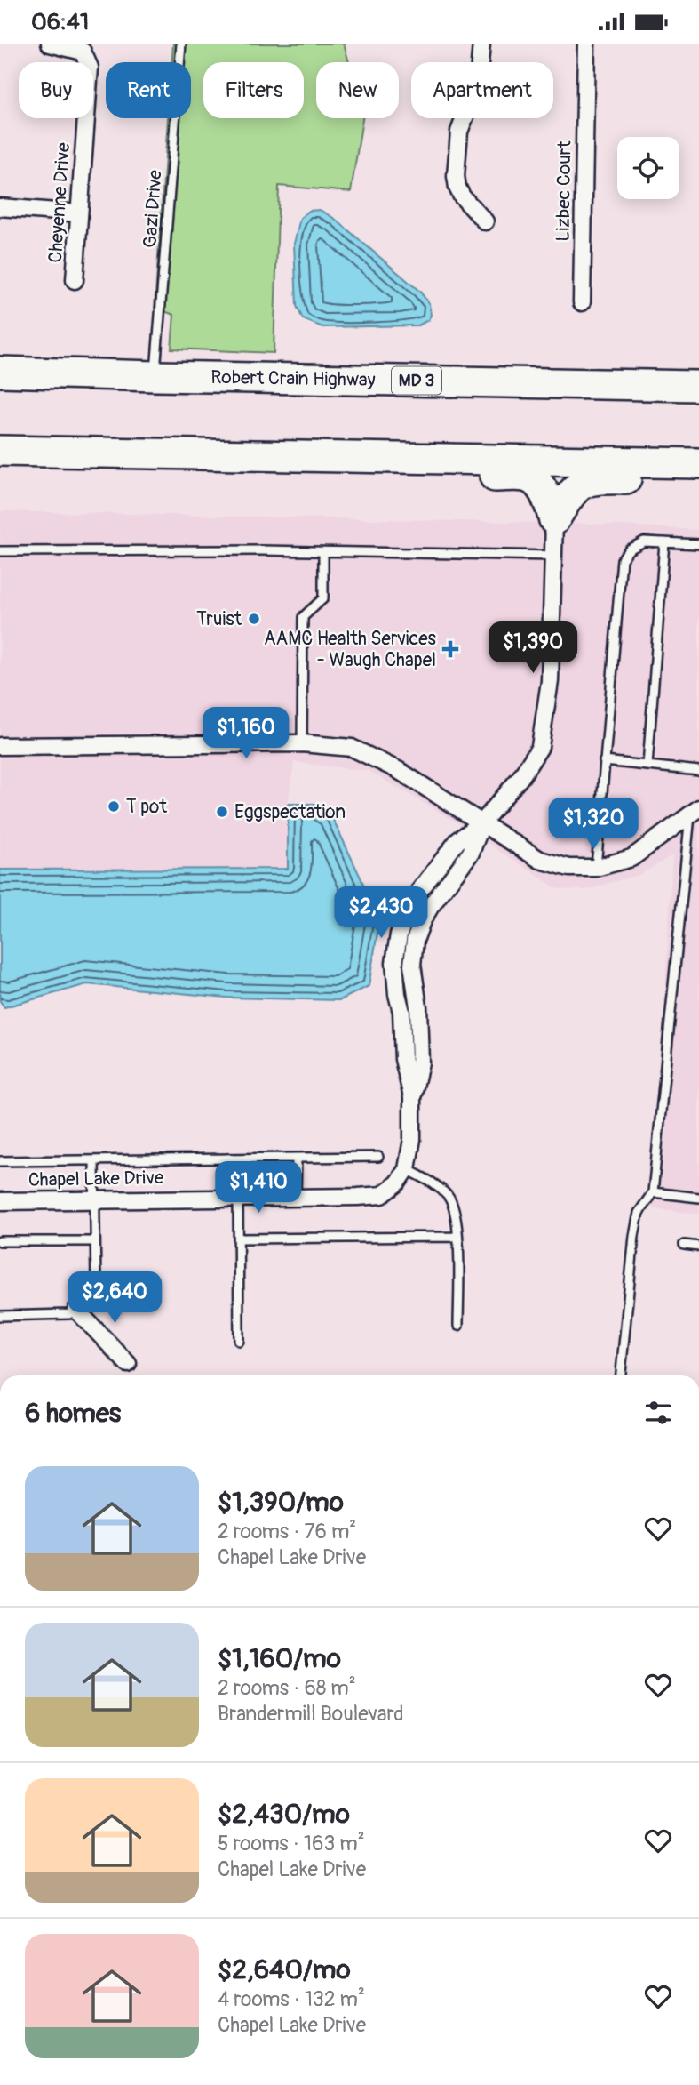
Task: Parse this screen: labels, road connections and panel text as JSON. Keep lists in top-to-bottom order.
{
  "streets": {
    "highway": ["Robert Crain Highway", "MD 3"],
    "street": ["Lizbec Court", "Cheyenne Drive", "Chapel Lake Drive"],
    "lane": ["Gazi Drive"]
  },
  "crossings": [
    ["Gazi Drive", "Robert Crain Highway"]
  ],
  "places": {
    "other": ["Truist", "T pot", "Eggspectation"],
    "health": ["AAMC Health Services - Waugh Chapel"]
  },
  "page": {
    "status": "06:41",
    "chip": [
      "Buy",
      "Rent",
      "Filters",
      "New",
      "Apartment"
    ],
    "price": [
      "$1,390",
      "$1,160",
      "$1,320",
      "$2,430",
      "$1,410",
      "$2,640"
    ],
    "heading": "6 homes",
    "list": [
      {
        "name": "$1,390/mo",
        "note": "2 rooms · 76 m² · Chapel Lake Drive"
      },
      {
        "name": "$1,160/mo",
        "note": "2 rooms · 68 m² · Brandermill Boulevard"
      },
      {
        "name": "$2,430/mo",
        "note": "5 rooms · 163 m² · Chapel Lake Drive"
      },
      {
        "name": "$2,640/mo",
        "note": "4 rooms · 132 m² · Chapel Lake Drive"
      }
    ]
  }
}
